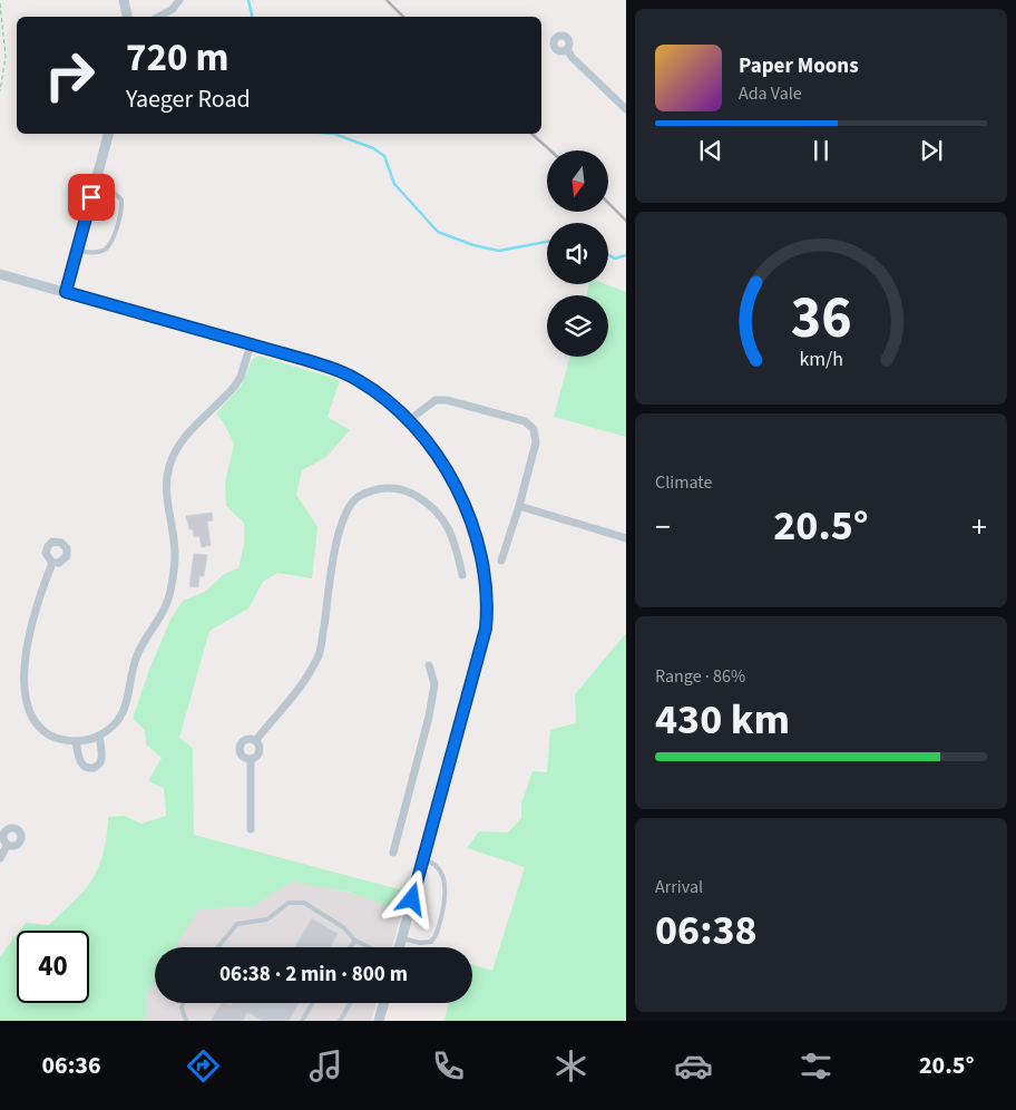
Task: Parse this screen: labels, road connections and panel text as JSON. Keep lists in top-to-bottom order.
{
  "north": "bottom",
  "page": {
    "turn": ["720 m", "Yaeger Road"],
    "song": ["Paper Moons", "Ada Vale"],
    "tile": [
      "Climate",
      ["Range · 86%", "430 km"],
      ["Arrival", "06:38"]
    ],
    "heat": ["−", "20.5°", "+"],
    "limit": "40",
    "trip": "06:38 · 2 min · 800 m",
    "tabs": ["06:36", "20.5°"],
    "gauge": ["36", "km/h"]
  }
}
